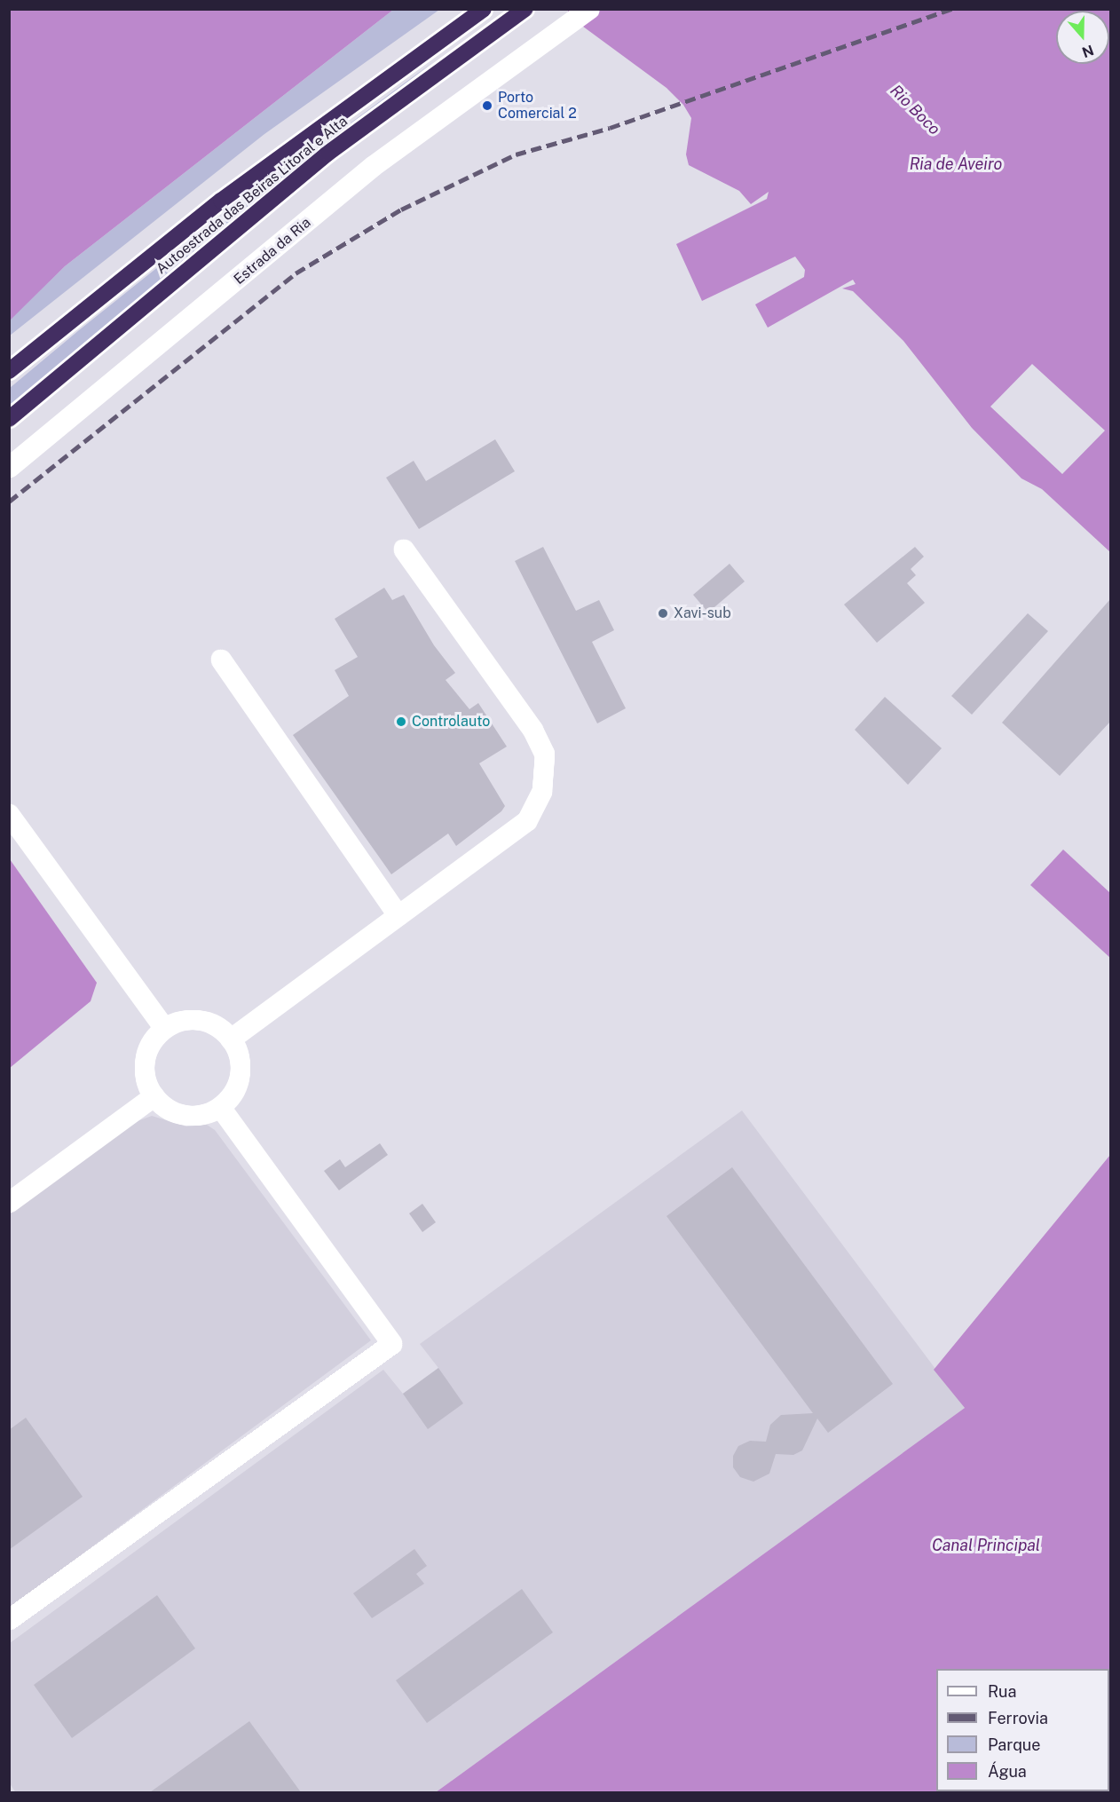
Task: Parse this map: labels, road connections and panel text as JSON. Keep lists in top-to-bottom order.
{
  "streets": {
    "highway": ["Autoestrada das Beiras Litoral e Alta"],
    "street": ["Estrada da Ria"]
  },
  "water": ["Rio Boco", "Ria de Aveiro", "Canal Principal"],
  "places": ["Porto Comercial 2", "Xavi-sub", "Controlauto"],
  "legend": [
    "Rua",
    "Ferrovia",
    "Parque",
    "Água"
  ],
  "north": "bottom"
}
